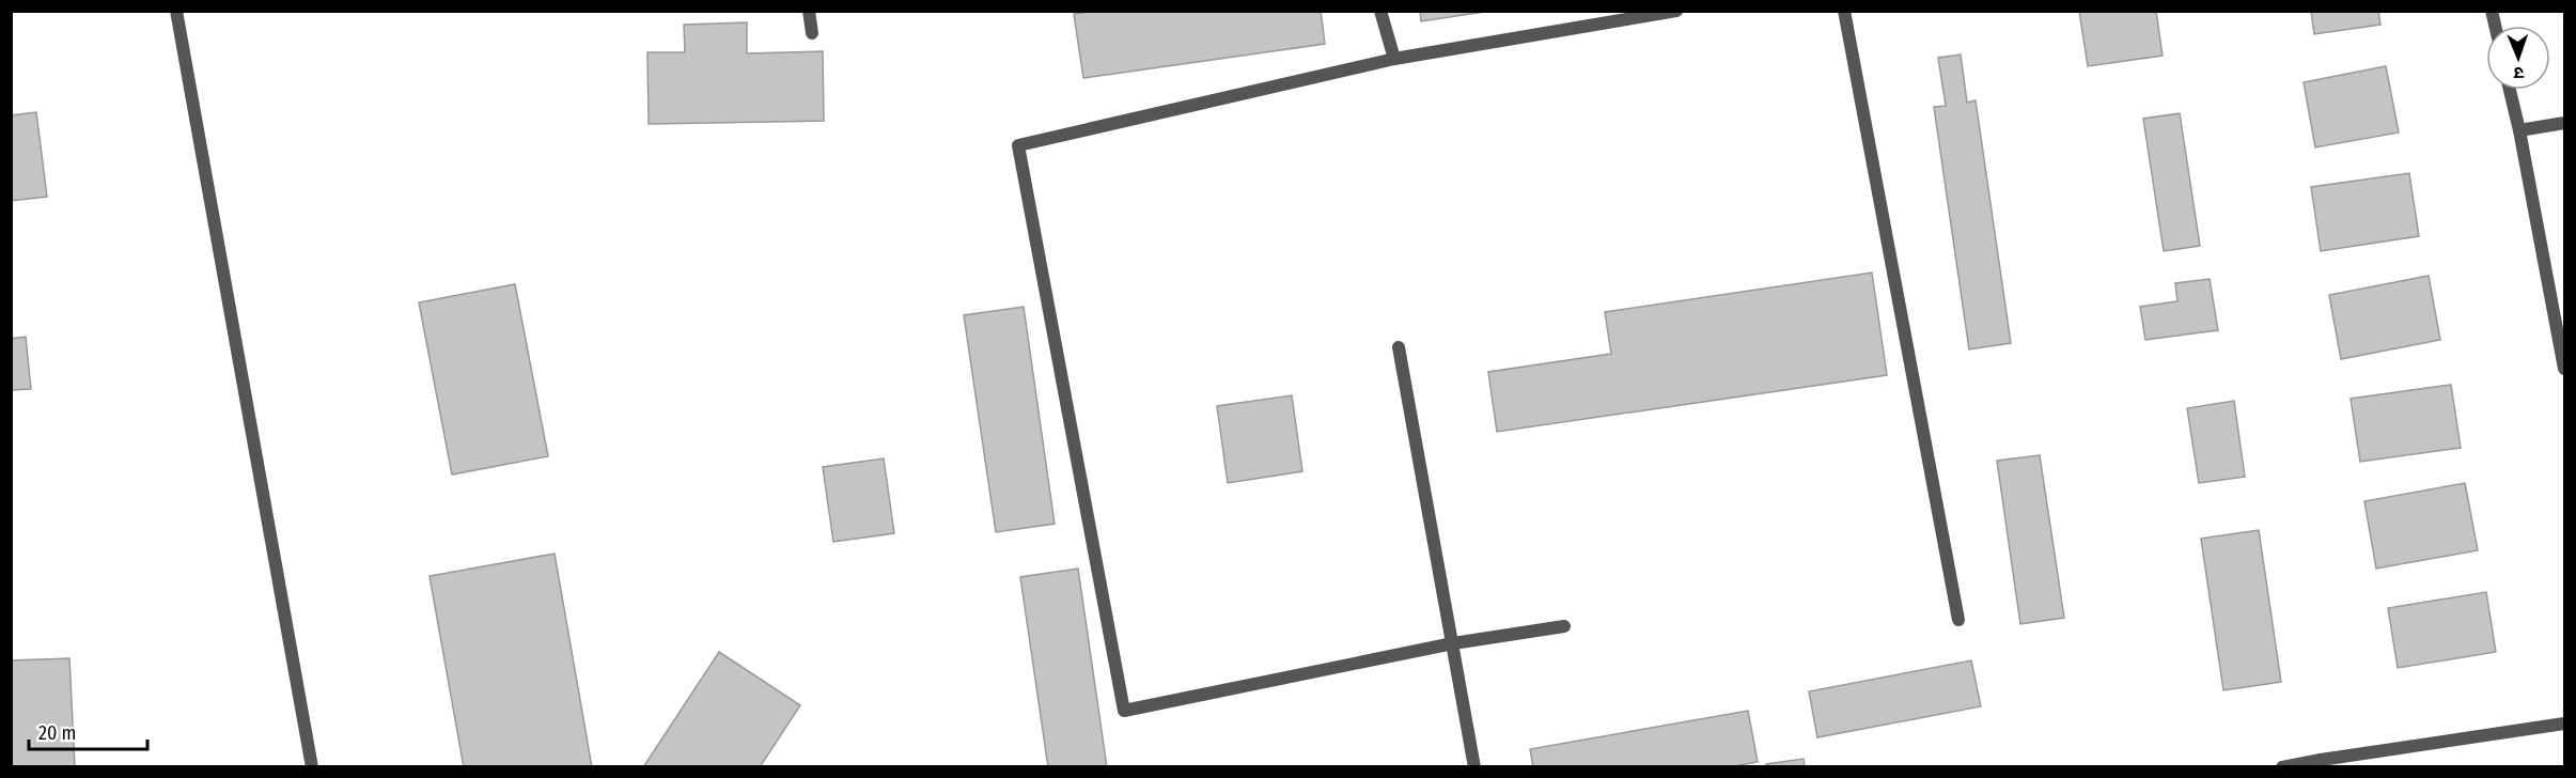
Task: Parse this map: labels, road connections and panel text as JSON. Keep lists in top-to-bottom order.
{
  "scale_bar": "20 m",
  "north": "bottom"
}
